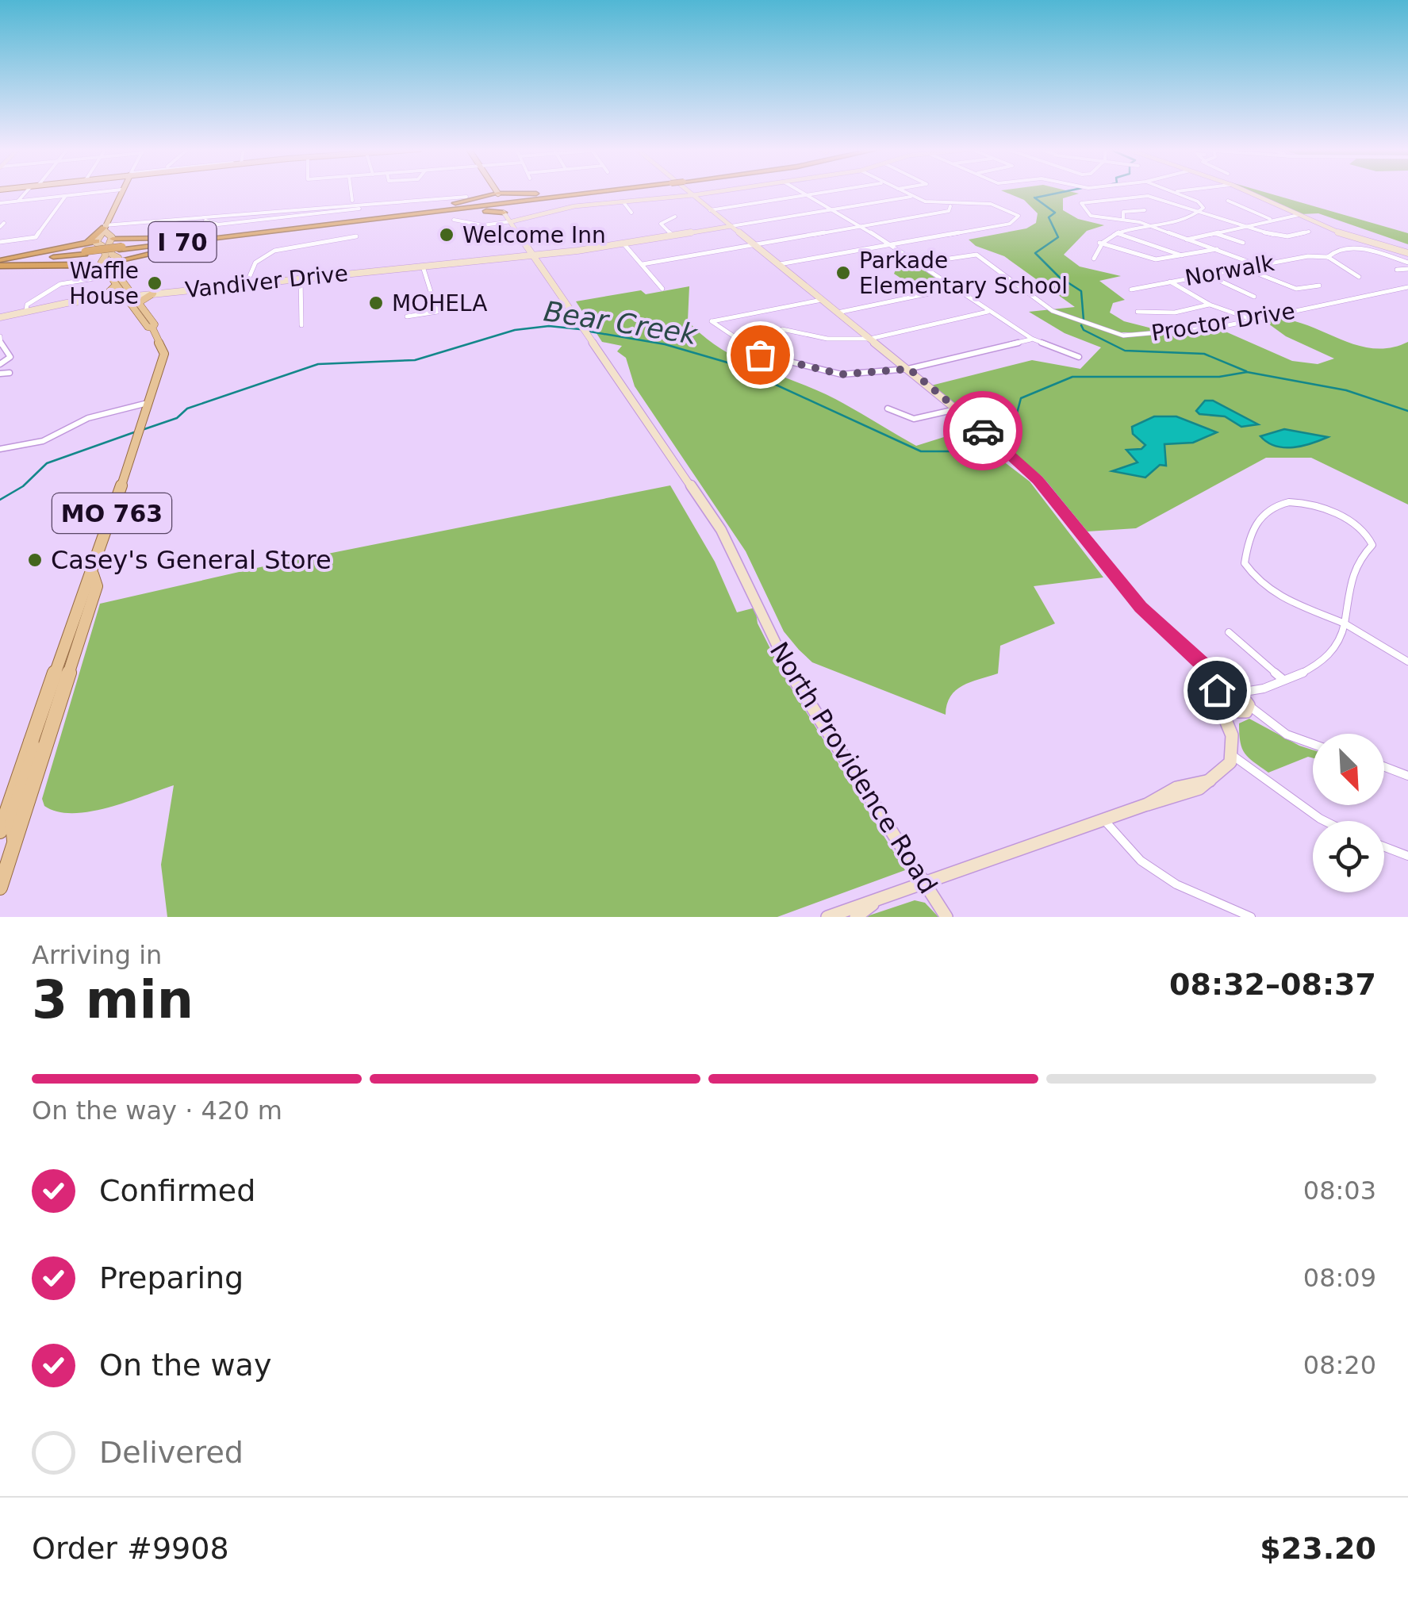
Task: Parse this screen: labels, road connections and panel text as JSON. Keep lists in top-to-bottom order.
{
  "streets": {
    "highway": ["I 70"],
    "main road": ["MO 763"],
    "street": [
      "Norwalk",
      "Vandiver Drive",
      "Proctor Drive",
      "North Providence Road"
    ]
  },
  "crossings": [
    ["Vandiver Drive", "MO 763"],
    ["Vandiver Drive", "North Providence Road"]
  ],
  "water": ["Bear Creek"],
  "places": [
    "Welcome Inn",
    "Parkade Elementary School",
    "Waffle House",
    "MOHELA",
    "Casey's General Store"
  ],
  "north": "bottom right",
  "page": {
    "heading": ["3 min", "Arriving in", "08:32–08:37"],
    "panel": ["Order #9908", "$23.20"],
    "bar": "On the way · 420 m",
    "list": [
      ["Confirmed", "08:03"],
      ["Preparing", "08:09"],
      ["On the way", "08:20"],
      "Delivered"
    ]
  }
}
